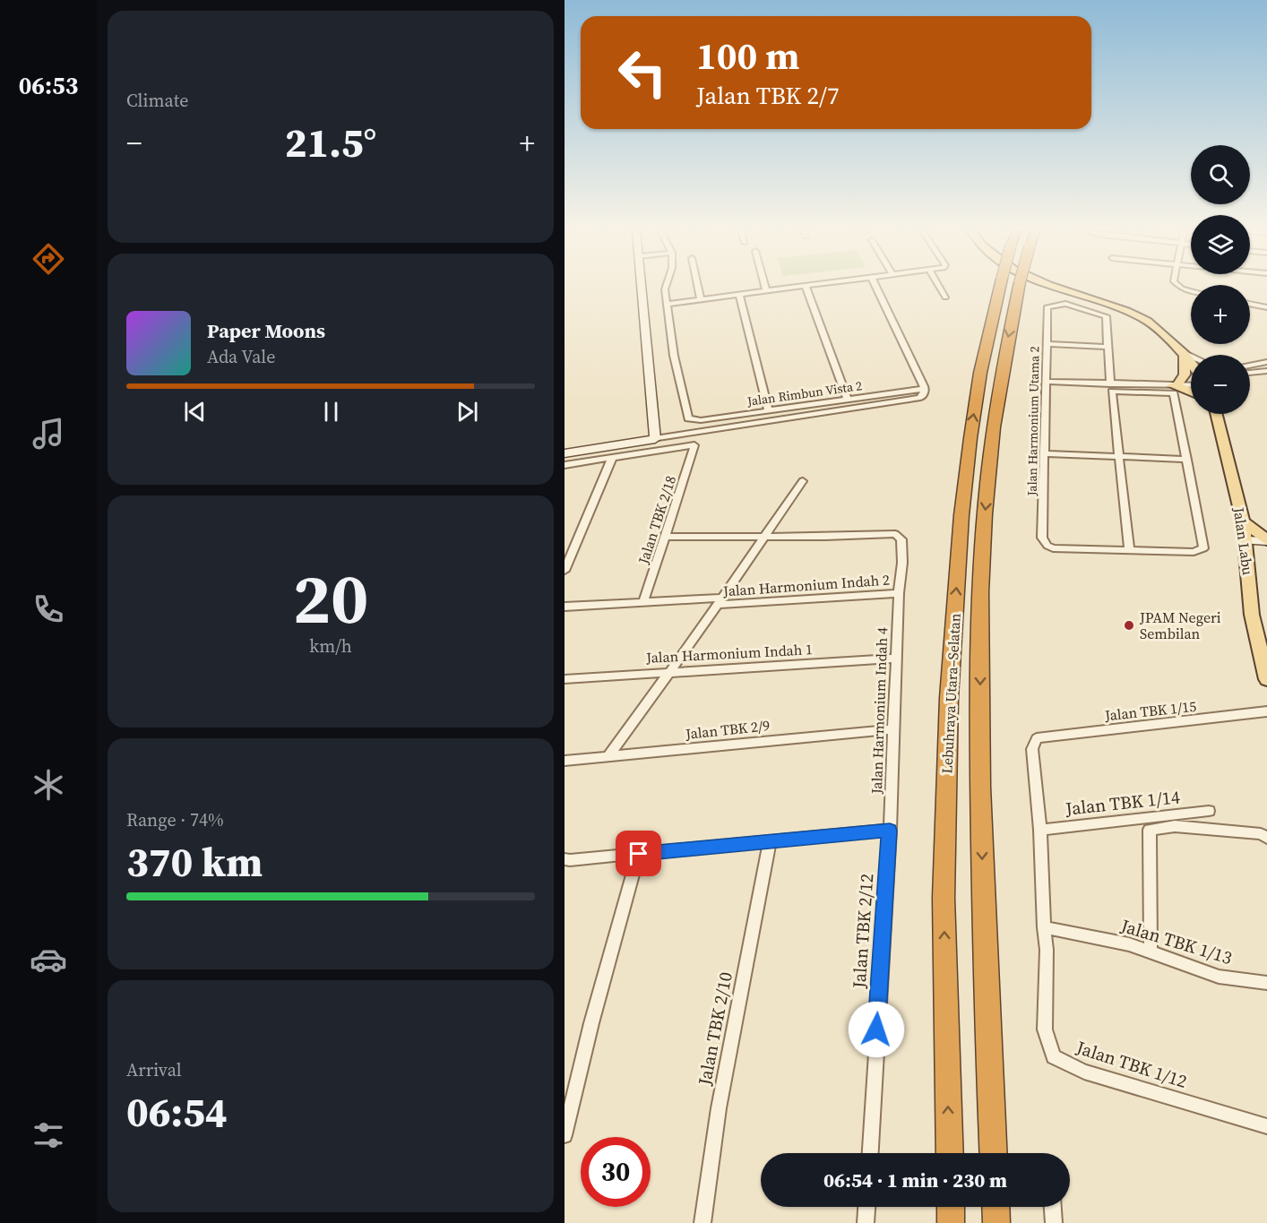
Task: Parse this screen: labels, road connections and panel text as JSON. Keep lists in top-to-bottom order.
{
  "streets": {
    "highway": ["Lebuhraya Utara–Selatan"],
    "main road": ["Jalan Labu"],
    "street": [
      "Jalan Rimbun Vista 2",
      "Jalan Harmonium Utama 2",
      "Jalan TBK 2/18",
      "Jalan Harmonium Indah 2",
      "Jalan Harmonium Indah 1",
      "Jalan Harmonium Indah 4",
      "Jalan TBK 1/15",
      "Jalan TBK 2/9",
      "Jalan TBK 1/14",
      "Jalan TBK 2/12",
      "Jalan TBK 1/13",
      "Jalan TBK 2/10",
      "Jalan TBK 1/12"
    ]
  },
  "crossings": [
    ["Jalan TBK 2/18", "Jalan Harmonium Indah 2"],
    ["Jalan Harmonium Indah 2", "Jalan Harmonium Indah 4"],
    ["Jalan Harmonium Indah 1", "Jalan Harmonium Indah 4"],
    ["Jalan Harmonium Indah 4", "Jalan TBK 2/9"],
    ["Jalan Harmonium Indah 4", "Jalan TBK 2/12"],
    ["Jalan TBK 1/15", "Jalan TBK 1/12"],
    ["Jalan TBK 1/14", "Jalan TBK 1/12"],
    ["Jalan TBK 1/13", "Jalan TBK 1/12"]
  ],
  "places": ["JPAM Negeri Sembilan"],
  "page": {
    "tabs": "06:53",
    "tile": [
      "Climate",
      ["20", "km/h"],
      ["Range · 74%", "370 km"],
      ["Arrival", "06:54"]
    ],
    "turn": ["100 m", "Jalan TBK 2/7"],
    "heat": ["−", "21.5°", "+"],
    "map_buttons": ["+", "−"],
    "song": ["Paper Moons", "Ada Vale"],
    "limit": "30",
    "trip": "06:54 · 1 min · 230 m"
  }
}
